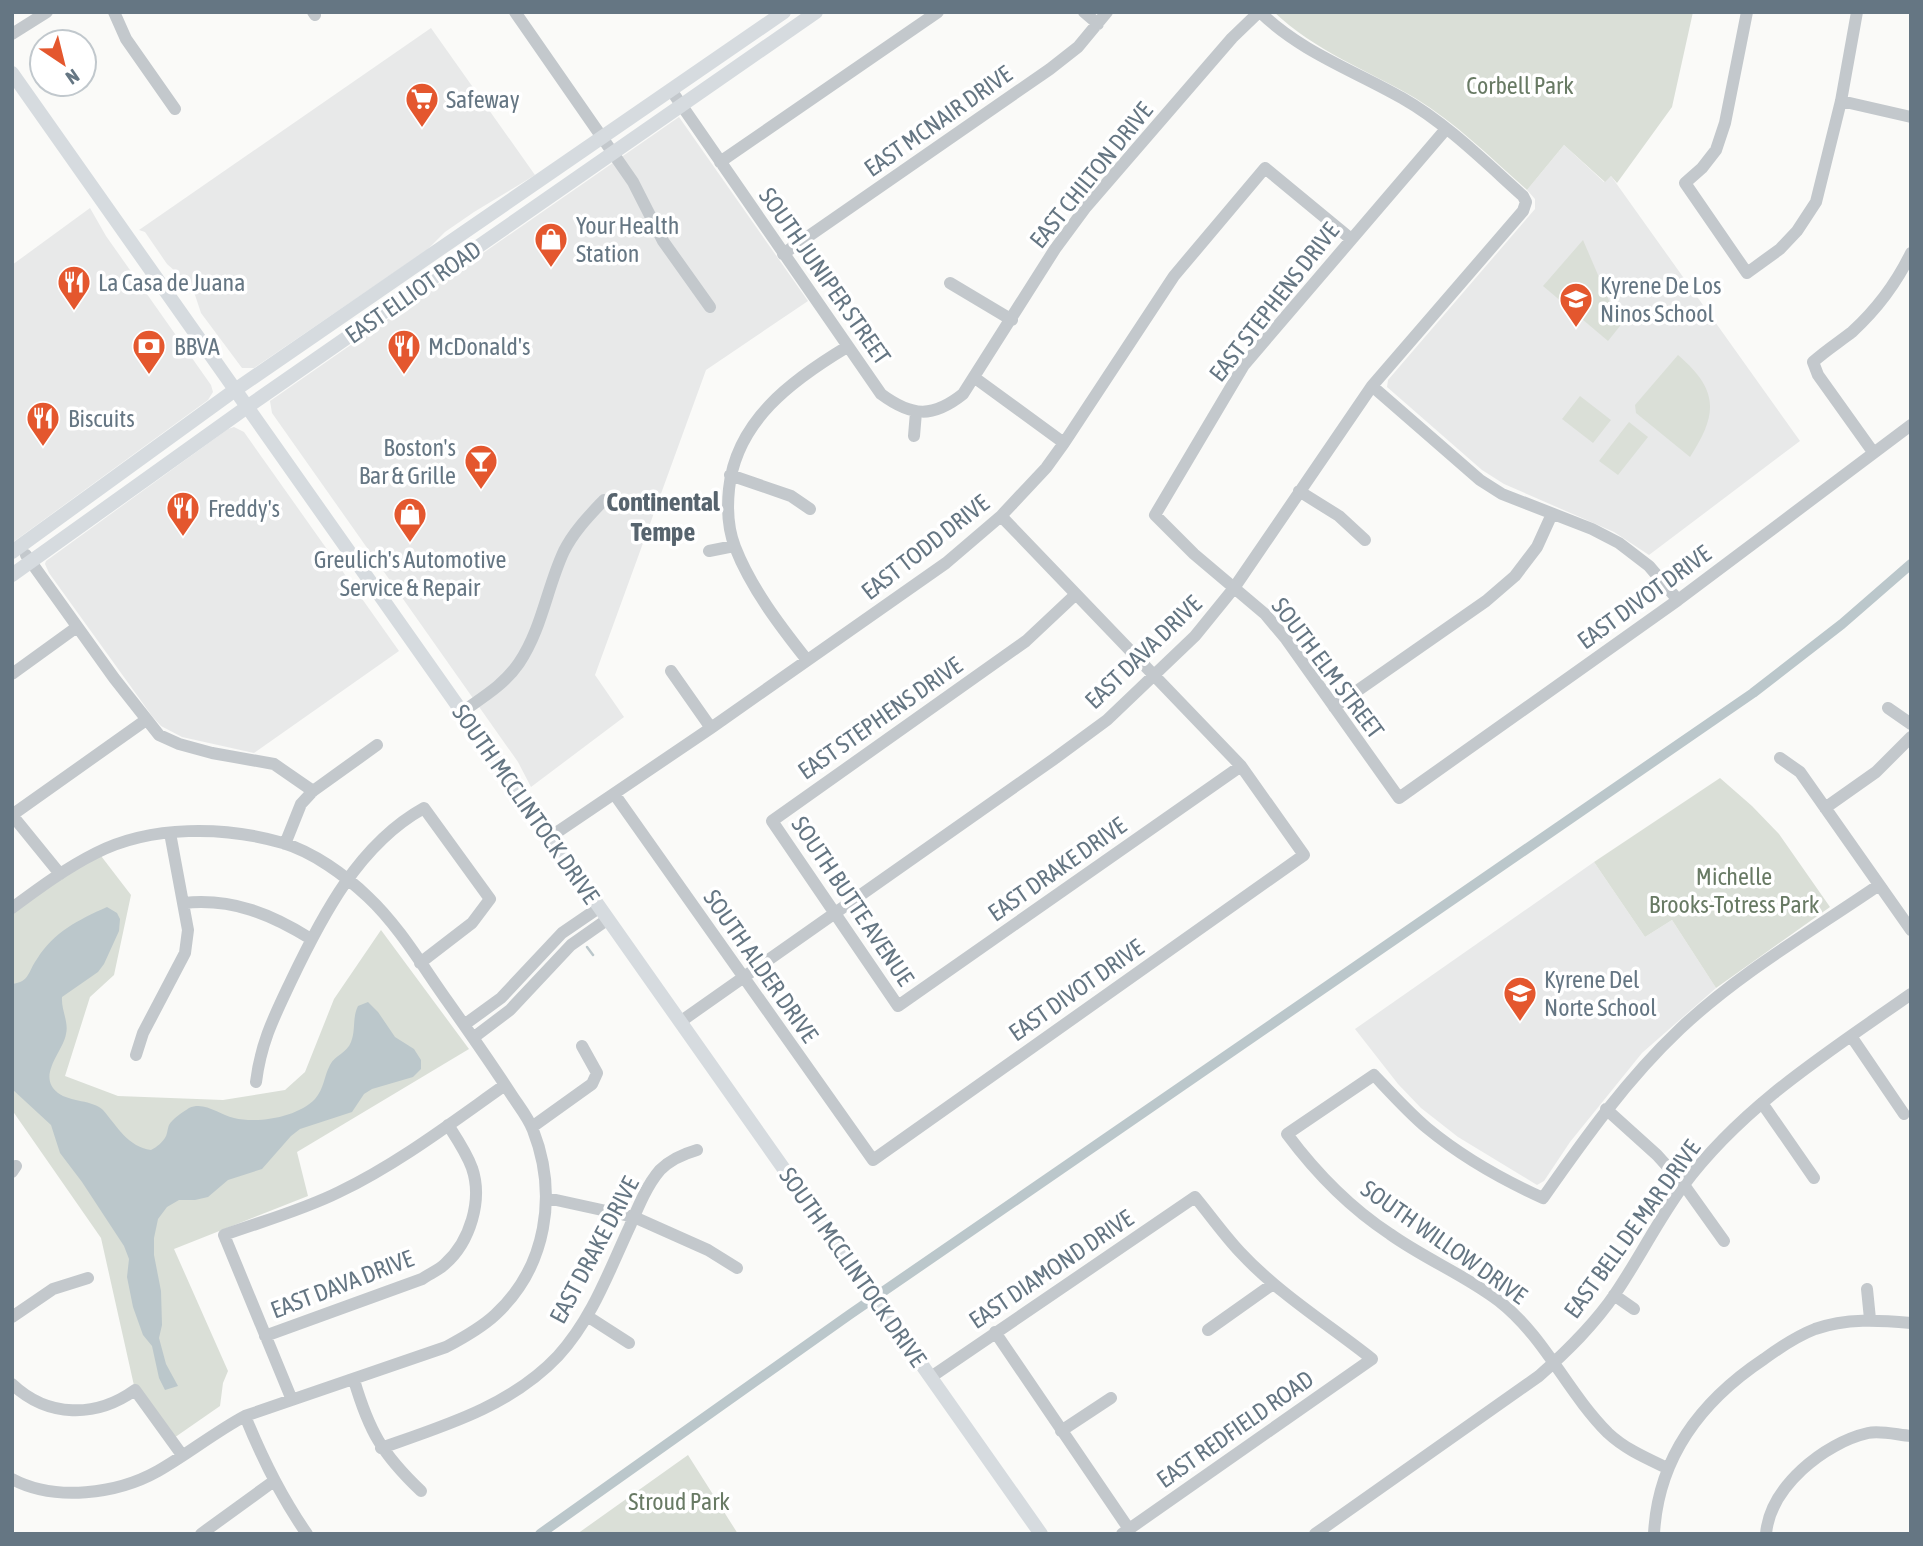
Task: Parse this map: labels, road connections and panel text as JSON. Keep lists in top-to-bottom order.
{
  "streets": {
    "main road": ["EAST ELLIOT ROAD", "SOUTH MCCLINTOCK DRIVE"],
    "street": [
      "EAST MCNAIR DRIVE",
      "EAST CHILTON DRIVE",
      "SOUTH JUNIPER STREET",
      "EAST STEPHENS DRIVE",
      "EAST TODD DRIVE",
      "EAST DIVOT DRIVE",
      "EAST DAVA DRIVE",
      "SOUTH ELM STREET",
      "EAST DRAKE DRIVE",
      "SOUTH BUTTE AVENUE",
      "SOUTH ALDER DRIVE",
      "EAST BELL DE MAR DRIVE",
      "SOUTH WILLOW DRIVE",
      "EAST DIAMOND DRIVE",
      "EAST REDFIELD ROAD"
    ]
  },
  "crossings": [
    ["EAST MCNAIR DRIVE", "SOUTH JUNIPER STREET"],
    ["SOUTH JUNIPER STREET", "EAST ELLIOT ROAD"],
    ["EAST ELLIOT ROAD", "SOUTH MCCLINTOCK DRIVE"],
    ["EAST STEPHENS DRIVE", "EAST TODD DRIVE"],
    ["EAST STEPHENS DRIVE", "EAST DAVA DRIVE"],
    ["EAST STEPHENS DRIVE", "SOUTH ELM STREET"],
    ["EAST STEPHENS DRIVE", "SOUTH BUTTE AVENUE"],
    ["EAST TODD DRIVE", "SOUTH MCCLINTOCK DRIVE"],
    ["EAST TODD DRIVE", "SOUTH ALDER DRIVE"],
    ["EAST DIVOT DRIVE", "SOUTH ELM STREET"],
    ["EAST DIVOT DRIVE", "EAST DRAKE DRIVE"],
    ["EAST DIVOT DRIVE", "SOUTH ALDER DRIVE"],
    ["EAST DAVA DRIVE", "SOUTH ELM STREET"],
    ["EAST DAVA DRIVE", "SOUTH MCCLINTOCK DRIVE"],
    ["EAST DAVA DRIVE", "SOUTH BUTTE AVENUE"],
    ["EAST DAVA DRIVE", "SOUTH ALDER DRIVE"],
    ["SOUTH MCCLINTOCK DRIVE", "EAST DIAMOND DRIVE"],
    ["EAST DRAKE DRIVE", "SOUTH BUTTE AVENUE"],
    ["EAST BELL DE MAR DRIVE", "SOUTH WILLOW DRIVE"],
    ["EAST DIAMOND DRIVE", "EAST REDFIELD ROAD"]
  ],
  "districts": ["Continental Tempe"],
  "parks": ["Corbell Park", "Michelle Brooks-Totress Park", "Stroud Park"],
  "places": {
    "supermarket": ["Safeway"],
    "shop": ["Your Health Station", "Greulich's Automotive Service & Repair"],
    "restaurant": [
      "La Casa de Juana",
      "McDonald's",
      "Biscuits",
      "Freddy's"
    ],
    "school or university": ["Kyrene De Los Ninos School", "Kyrene Del Norte School"],
    "bank": ["BBVA"],
    "bar": ["Boston's Bar & Grille"]
  },
  "north": "bottom right"
}
